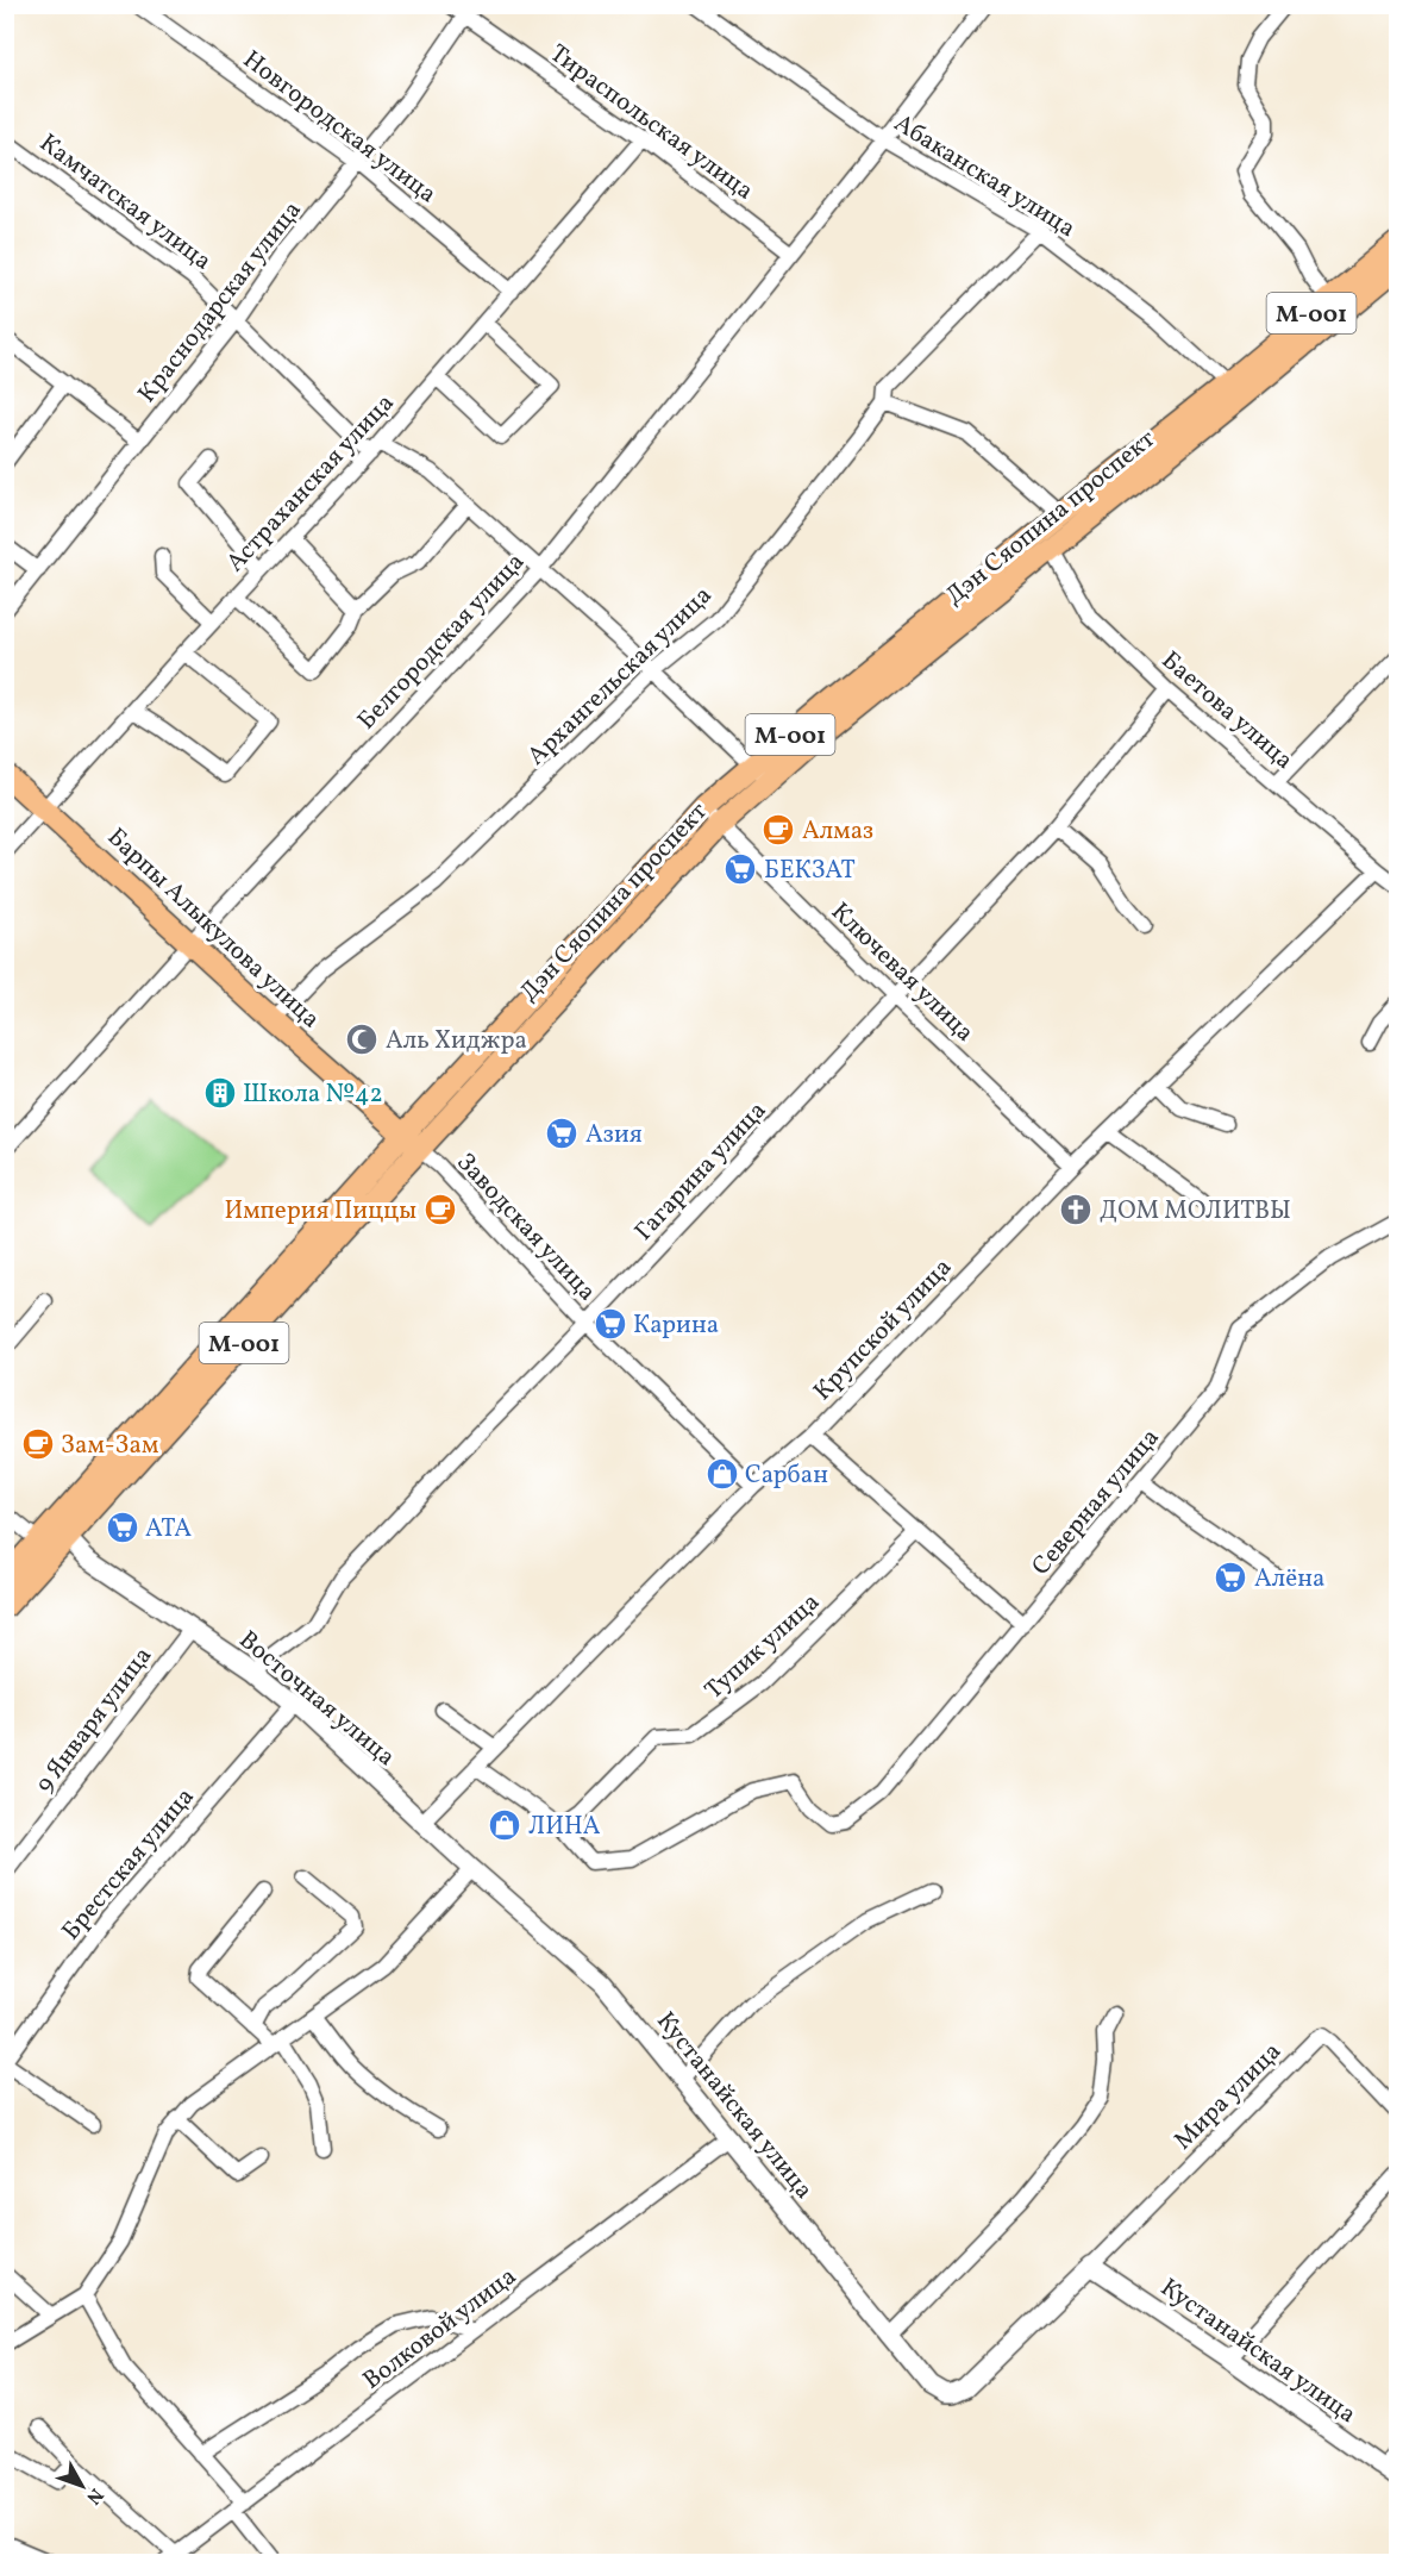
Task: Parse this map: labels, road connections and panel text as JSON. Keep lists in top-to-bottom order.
{
  "streets": {
    "main road": ["M-001", "Дэн Сяопина проспект", "Барпы Алыкулова улица"],
    "street": [
      "Тираспольская улица",
      "Новгородская улица",
      "Абаканская улица",
      "Камчатская улица",
      "Краснодарская улица",
      "Астраханская улица",
      "Белгородская улица",
      "Архангельская улица",
      "Баетова улица",
      "Ключевая улица",
      "Гагарина улица",
      "Заводская улица",
      "Крупской улица",
      "Северная улица",
      "Тупик улица",
      "Восточная улица",
      "9 Января улица",
      "Брестская улица",
      "Мира улица",
      "Кустанайская улица",
      "Волковой улица"
    ]
  },
  "crossings": [
    ["Тираспольская улица", "Краснодарская улица"],
    ["Тираспольская улица", "Астраханская улица"],
    ["Тираспольская улица", "Белгородская улица"],
    ["Новгородская улица", "Краснодарская улица"],
    ["Новгородская улица", "Астраханская улица"],
    ["Абаканская улица", "M-001"],
    ["Абаканская улица", "Дэн Сяопина проспект"],
    ["Абаканская улица", "Белгородская улица"],
    ["Абаканская улица", "Архангельская улица"],
    ["Камчатская улица", "Краснодарская улица"],
    ["Камчатская улица", "Астраханская улица"],
    ["Камчатская улица", "Дэн Сяопина проспект"],
    ["Камчатская улица", "Белгородская улица"],
    ["Камчатская улица", "Архангельская улица"],
    ["M-001", "Дэн Сяопина проспект"],
    ["Астраханская улица", "Барпы Алыкулова улица"],
    ["Дэн Сяопина проспект", "Баетова улица"],
    ["Дэн Сяопина проспект", "Барпы Алыкулова улица"],
    ["Дэн Сяопина проспект", "Ключевая улица"],
    ["Дэн Сяопина проспект", "Заводская улица"],
    ["Дэн Сяопина проспект", "Восточная улица"],
    ["Белгородская улица", "Барпы Алыкулова улица"],
    ["Архангельская улица", "Барпы Алыкулова улица"],
    ["Баетова улица", "Гагарина улица"],
    ["Баетова улица", "Крупской улица"],
    ["Барпы Алыкулова улица", "Заводская улица"],
    ["Ключевая улица", "Гагарина улица"],
    ["Ключевая улица", "Крупской улица"],
    ["Гагарина улица", "Заводская улица"],
    ["Гагарина улица", "Восточная улица"],
    ["Заводская улица", "Крупской улица"],
    ["Крупской улица", "Восточная улица"],
    ["Северная улица", "Тупик улица"],
    ["Восточная улица", "9 Января улица"],
    ["Восточная улица", "Брестская улица"],
    ["Восточная улица", "Кустанайская улица"],
    ["Мира улица", "Кустанайская улица"],
    ["Кустанайская улица", "Волковой улица"]
  ],
  "places": {
    "cafe": ["Алмаз", "Империя Пиццы", "Зам-Зам"],
    "supermarket": [
      "БЕКЗАТ",
      "Азия",
      "Карина",
      "АТА",
      "Алёна"
    ],
    "mosque": ["Аль Хиджра"],
    "building": ["Школа №42"],
    "church": ["ДОМ МОЛИТВЫ"],
    "shop": ["Сарбан", "ЛИНА"]
  },
  "north": "bottom right"
}
